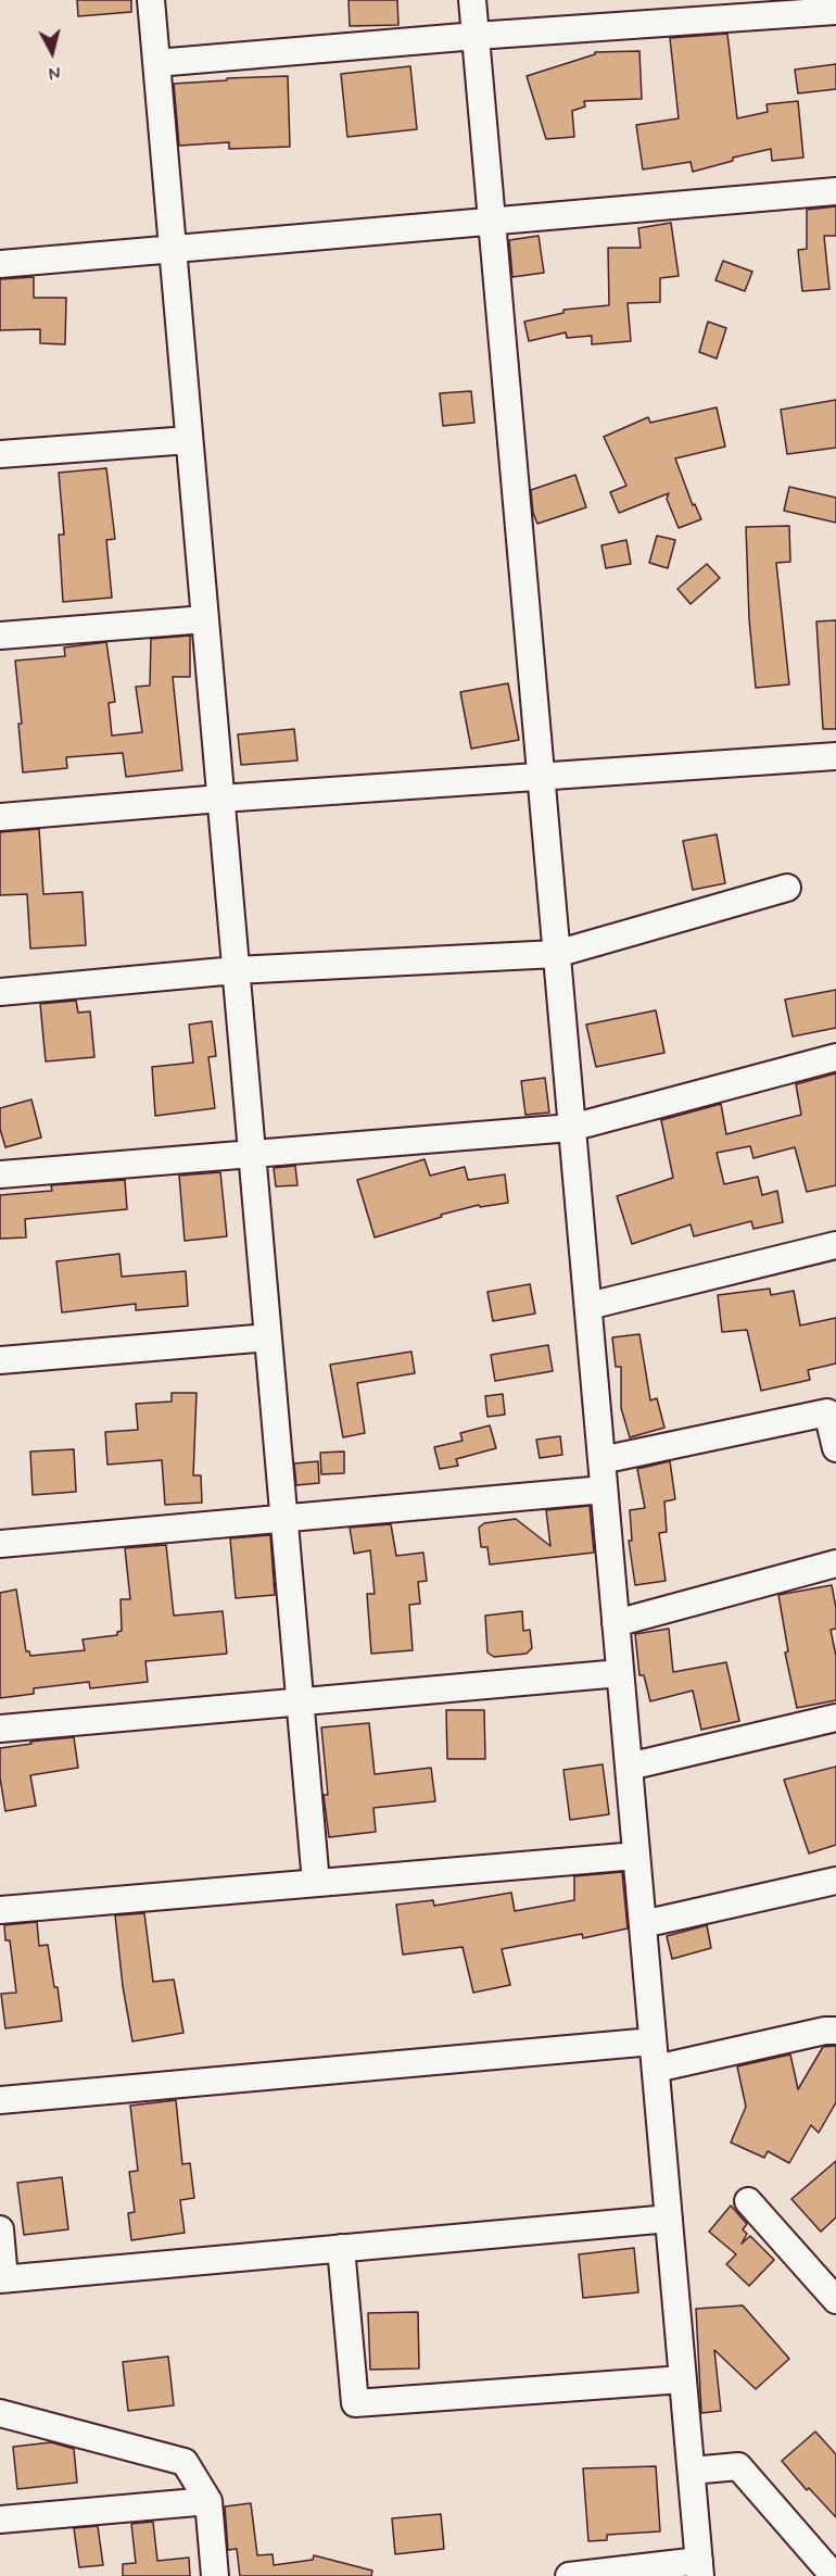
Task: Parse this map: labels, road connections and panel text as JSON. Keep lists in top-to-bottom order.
{
  "north": "bottom"
}
